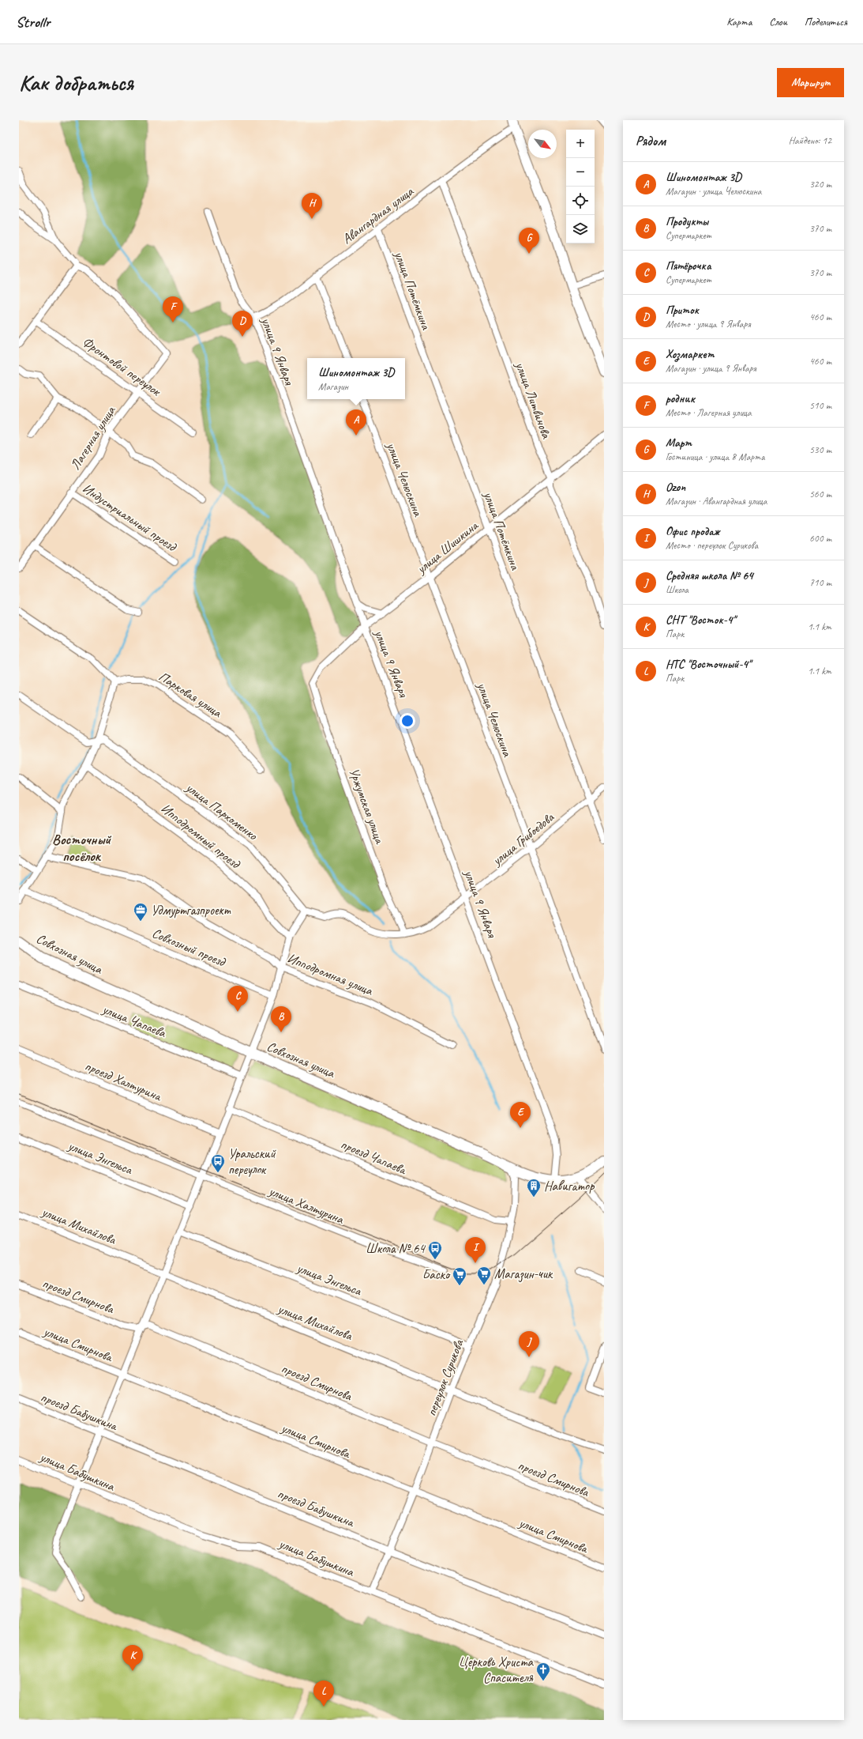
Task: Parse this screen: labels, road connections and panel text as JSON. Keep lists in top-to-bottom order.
{
  "streets": {
    "street": [
      "Авангардная улица",
      "улица Потёмкина",
      "улица 9 Января",
      "Фронтовой переулок",
      "улица Литвинова",
      "Лагерная улица",
      "улица Челюскина",
      "Индустриальный проезд",
      "улица Шишкина",
      "Парковая улица",
      "Уржумская улица",
      "улица Пархоменко",
      "Ипподромный проезд",
      "улица Грибоедова",
      "Совхозный проезд",
      "Совхозная улица",
      "Ипподромная улица",
      "улица Чапаева",
      "проезд Халтурина",
      "проезд Чапаева",
      "улица Энгельса",
      "улица Халтурина",
      "улица Михайлова",
      "проезд Смирнова",
      "улица Смирнова",
      "переулок Сурикова",
      "проезд Бабушкина",
      "улица Бабушкина"
    ]
  },
  "crossings": [
    ["Авангардная улица", "улица Потёмкина"],
    ["Авангардная улица", "улица 9 Января"],
    ["Авангардная улица", "улица Литвинова"],
    ["улица Потёмкина", "улица Шишкина"],
    ["улица Потёмкина", "улица Грибоедова"],
    ["улица 9 Января", "улица Шишкина"],
    ["улица 9 Января", "улица Грибоедова"],
    ["улица 9 Января", "Совхозная улица"],
    ["Фронтовой переулок", "Лагерная улица"],
    ["улица Литвинова", "улица Шишкина"],
    ["Лагерная улица", "Индустриальный проезд"],
    ["улица Челюскина", "улица Шишкина"],
    ["улица Челюскина", "улица Грибоедова"],
    ["улица Шишкина", "Уржумская улица"],
    ["Уржумская улица", "улица Грибоедова"],
    ["Совхозная улица", "переулок Сурикова"],
    ["проезд Чапаева", "переулок Сурикова"],
    ["улица Энгельса", "переулок Сурикова"],
    ["улица Михайлова", "переулок Сурикова"],
    ["проезд Смирнова", "переулок Сурикова"],
    ["улица Смирнова", "переулок Сурикова"],
    ["переулок Сурикова", "проезд Бабушкина"],
    ["переулок Сурикова", "улица Бабушкина"]
  ],
  "districts": ["Восточный посёлок"],
  "places": {
    "office": ["Удмуртгазпроект"],
    "bus stop": ["Уральский переулок", "Школа № 64"],
    "building": ["Навигатор"],
    "supermarket": ["Магазин-чик", "Баско"],
    "church": ["Церковь Христа Спасителя"]
  },
  "north": "bottom right",
  "page": {
    "header": "Strollr",
    "nav": ["Карта", "Слои", "Поделиться"],
    "buttons": "Маршрут",
    "title": "Как добраться",
    "heading": ["Рядом", "Найдено: 12"],
    "map_buttons": ["+", "−"],
    "list": [
      {
        "mark": "A",
        "name": "Шиномонтаж 3D",
        "note": "Магазин · улица Челюскина",
        "value": "320 m"
      },
      {
        "mark": "B",
        "name": "Продукты",
        "note": "Супермаркет",
        "value": "370 m"
      },
      {
        "mark": "C",
        "name": "Пятёрочка",
        "note": "Супермаркет",
        "value": "370 m"
      },
      {
        "mark": "D",
        "name": "Приток",
        "note": "Место · улица 9 Января",
        "value": "460 m"
      },
      {
        "mark": "E",
        "name": "Хозмаркет",
        "note": "Магазин · улица 9 Января",
        "value": "460 m"
      },
      {
        "mark": "F",
        "name": "родник",
        "note": "Место · Лагерная улица",
        "value": "510 m"
      },
      {
        "mark": "G",
        "name": "Март",
        "note": "Гостиница · улица 8 Марта",
        "value": "530 m"
      },
      {
        "mark": "H",
        "name": "Ozon",
        "note": "Магазин · Авангардная улица",
        "value": "560 m"
      },
      {
        "mark": "I",
        "name": "Офис продаж",
        "note": "Место · переулок Сурикова",
        "value": "600 m"
      },
      {
        "mark": "J",
        "name": "Средняя школа № 64",
        "note": "Школа",
        "value": "710 m"
      },
      {
        "mark": "K",
        "name": "СНТ \"Восток-4\"",
        "note": "Парк",
        "value": "1.1 km"
      },
      {
        "mark": "L",
        "name": "НТС \"Восточный-4\"",
        "note": "Парк",
        "value": "1.1 km"
      }
    ],
    "pins": [
      "H",
      "G",
      "F",
      "D",
      "A",
      "C",
      "B",
      "E",
      "I",
      "J",
      "K",
      "L"
    ],
    "popup": ["Шиномонтаж 3D", "Магазин"]
  }
}
